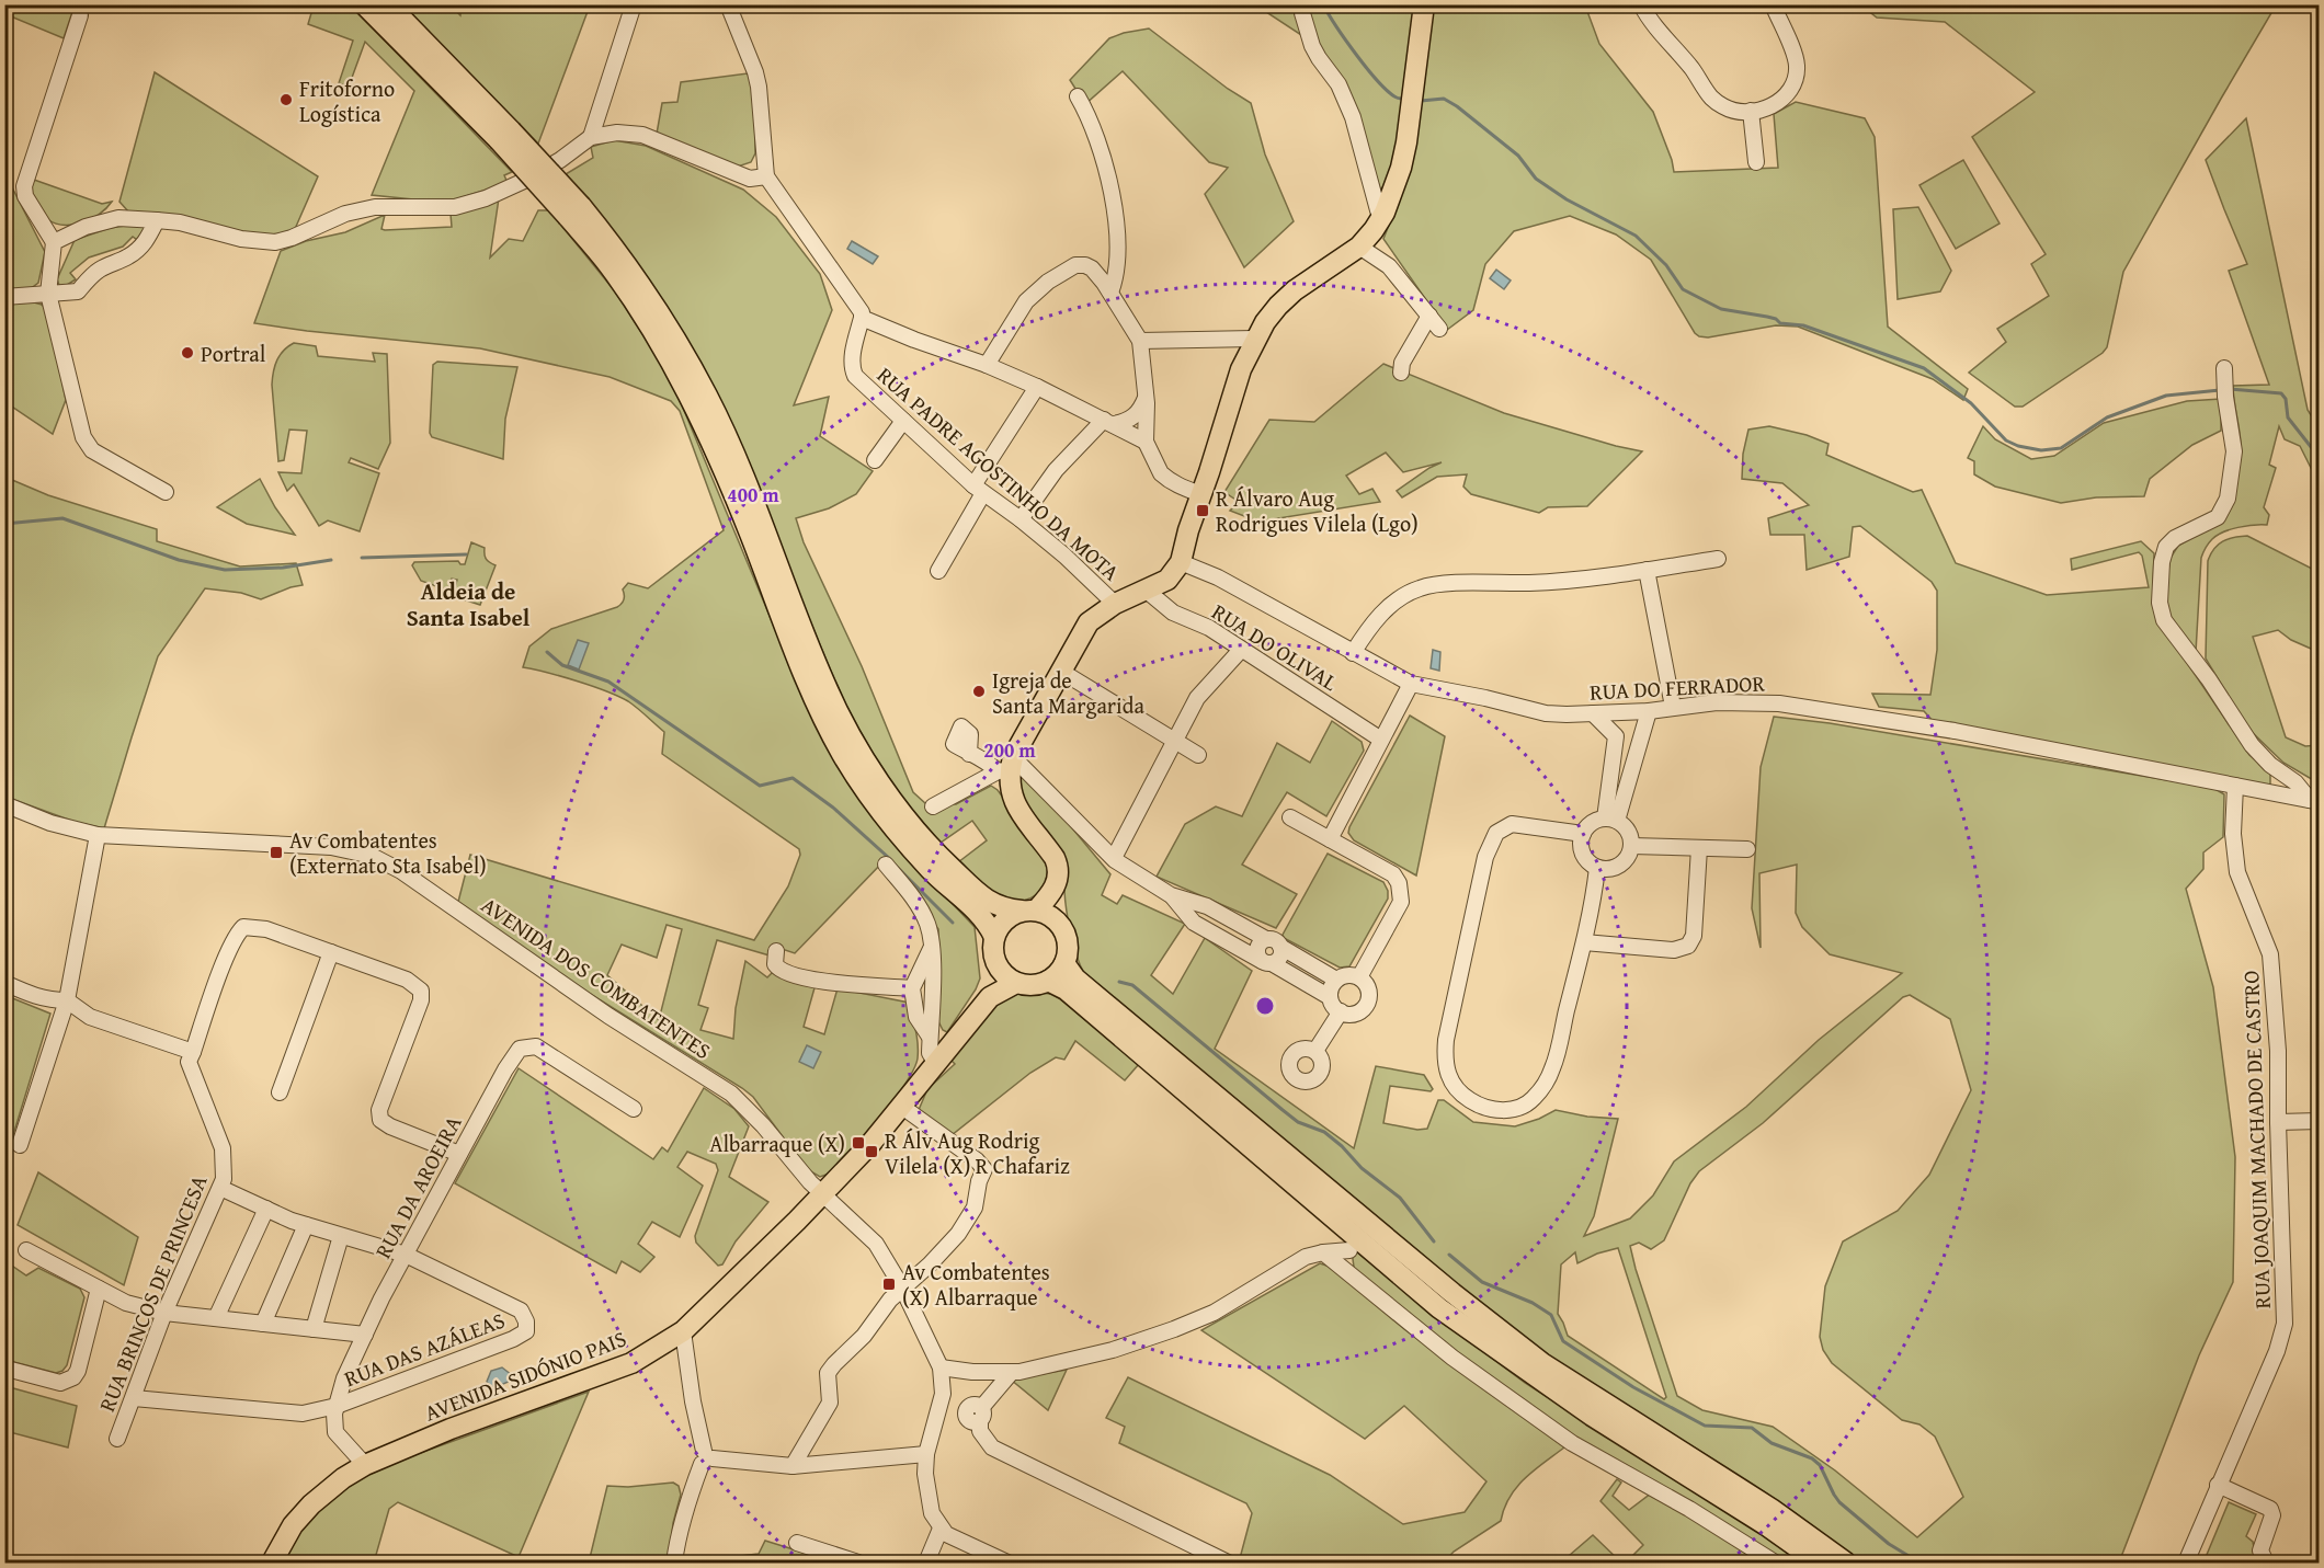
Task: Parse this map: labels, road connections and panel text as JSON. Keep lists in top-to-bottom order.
{
  "streets": {
    "main road": ["AVENIDA SIDÓNIO PAIS"],
    "street": [
      "RUA PADRE AGOSTINHO DA MOTA",
      "RUA DO OLIVAL",
      "RUA DO FERRADOR",
      "AVENIDA DOS COMBATENTES",
      "RUA JOAQUIM MACHADO DE CASTRO",
      "RUA DA AROEIRA",
      "RUA BRINCOS DE PRINCESA",
      "RUA DAS AZÁLEAS"
    ]
  },
  "crossings": [
    ["RUA DO FERRADOR", "RUA JOAQUIM MACHADO DE CASTRO"],
    ["AVENIDA DOS COMBATENTES", "AVENIDA SIDÓNIO PAIS"],
    ["RUA DA AROEIRA", "RUA DAS AZÁLEAS"],
    ["RUA DA AROEIRA", "AVENIDA SIDÓNIO PAIS"],
    ["RUA BRINCOS DE PRINCESA", "RUA DAS AZÁLEAS"]
  ],
  "districts": ["Aldeia de Santa Isabel"],
  "places": {
    "other": ["Fritoforno Logística", "Portral", "Igreja de Santa Margarida"],
    "transit": [
      "R Álvaro Aug Rodrigues Vilela (Lgo)",
      "Av Combatentes (Externato Sta Isabel)",
      "Albarraque (X)",
      "R Álv Aug Rodrig Vilela (X) R Chafariz",
      "Av Combatentes (X) Albarraque"
    ]
  },
  "rings": ["400 m", "200 m"]
}
